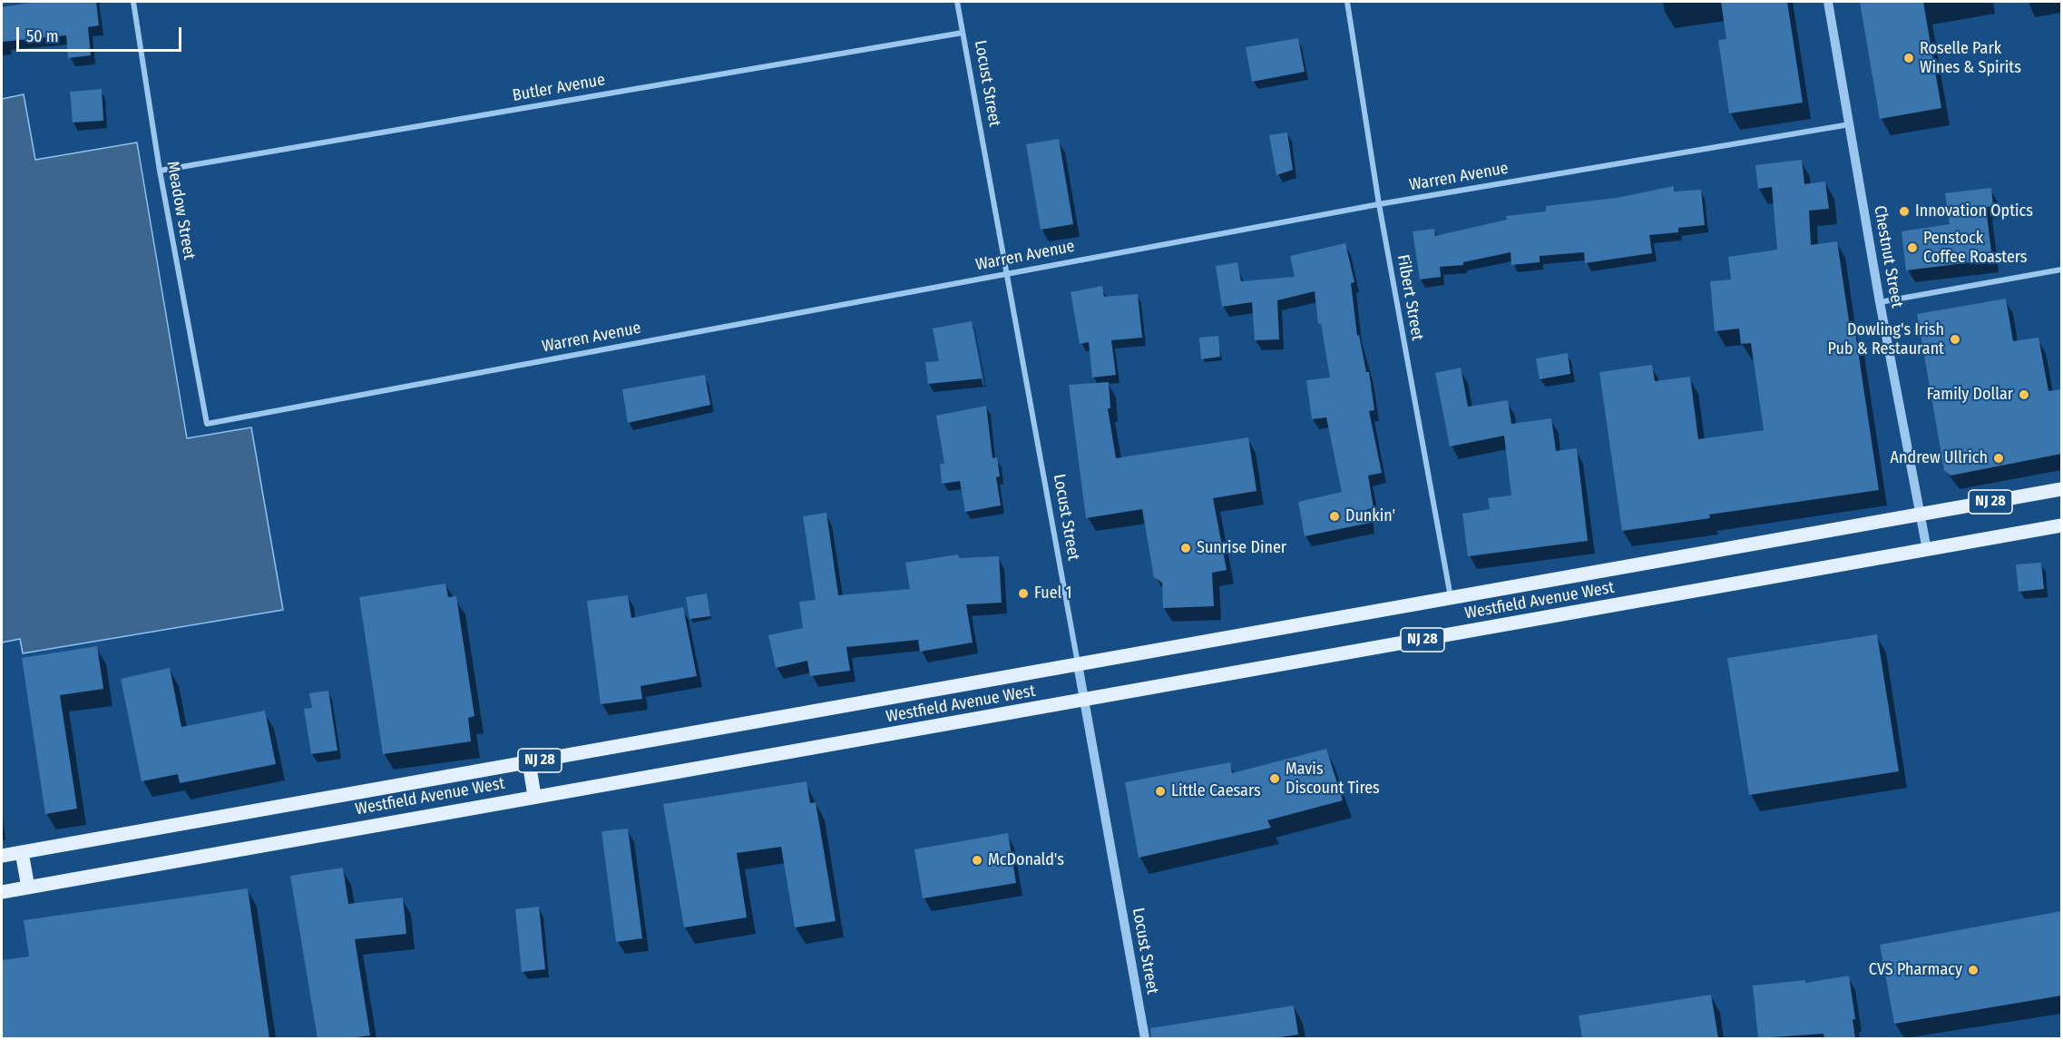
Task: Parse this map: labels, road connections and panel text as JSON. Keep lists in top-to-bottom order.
{
  "streets": {
    "main road": ["NJ 28", "Westfield Avenue West"],
    "street": [
      "Locust Street",
      "Butler Avenue",
      "Warren Avenue",
      "Meadow Street",
      "Chestnut Street",
      "Filbert Street"
    ]
  },
  "crossings": [
    ["Locust Street", "Butler Avenue"],
    ["Locust Street", "Warren Avenue"],
    ["Locust Street", "Westfield Avenue West"],
    ["Butler Avenue", "Meadow Street"],
    ["Warren Avenue", "Meadow Street"],
    ["Warren Avenue", "Chestnut Street"],
    ["Warren Avenue", "Filbert Street"],
    ["Chestnut Street", "NJ 28"],
    ["Chestnut Street", "Westfield Avenue West"],
    ["Filbert Street", "Westfield Avenue West"],
    ["NJ 28", "Westfield Avenue West"]
  ],
  "places": [
    "Roselle Park Wines & Spirits",
    "Innovation Optics",
    "Penstock Coffee Roasters",
    "Dowling's Irish Pub & Restaurant",
    "Family Dollar",
    "Andrew Ullrich",
    "Dunkin'",
    "Sunrise Diner",
    "Fuel 1",
    "Mavis Discount Tires",
    "Little Caesars",
    "McDonald's",
    "CVS Pharmacy"
  ],
  "scale_bar": "50 m"
}
